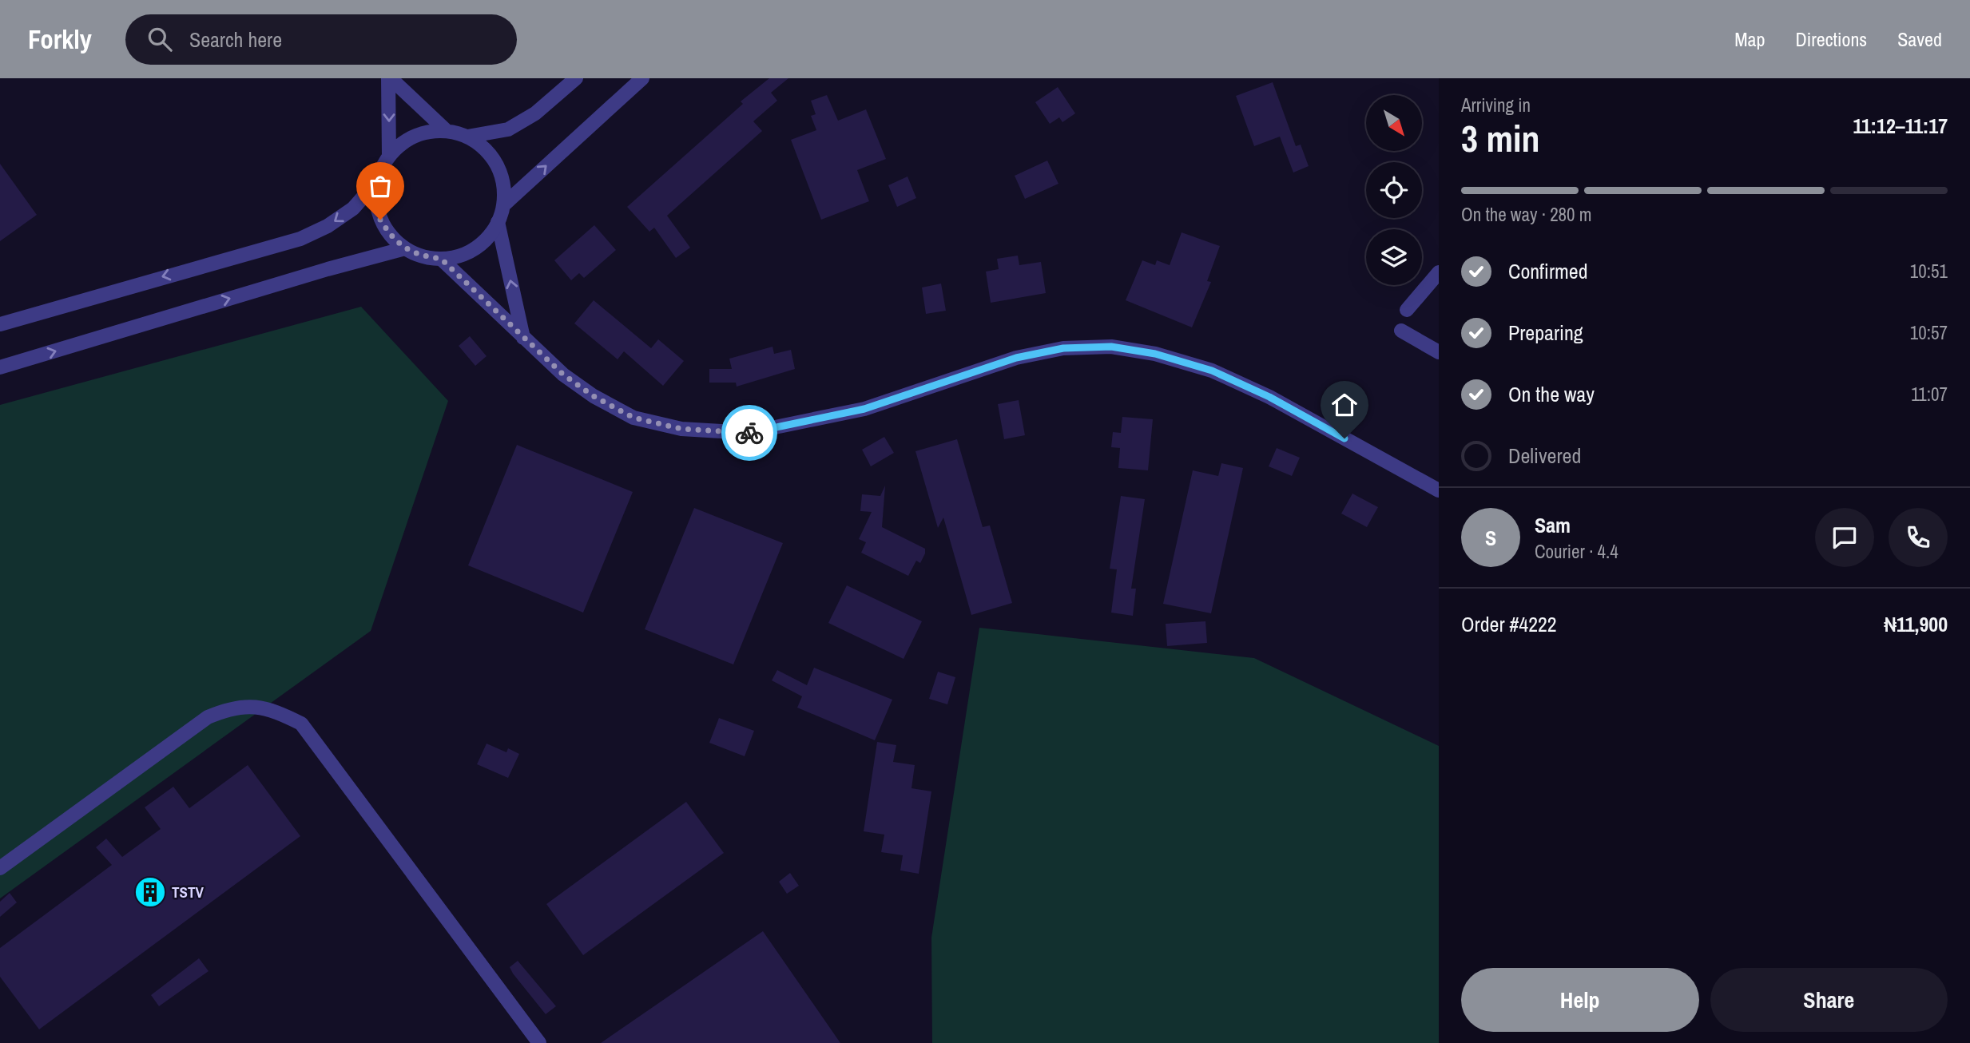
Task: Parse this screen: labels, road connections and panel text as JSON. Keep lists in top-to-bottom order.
{
  "places": {
    "building": ["TSTV"]
  },
  "north": "bottom right",
  "page": {
    "header": "Forkly",
    "search": "Search here",
    "nav": ["Map", "Directions", "Saved"],
    "heading": ["3 min", "Arriving in", "11:12–11:17"],
    "panel": [
      "Sam",
      "Courier · 4.4",
      "Order #4222",
      "₦11,900"
    ],
    "bar": "On the way · 280 m",
    "list": [
      ["Confirmed", "10:51"],
      ["Preparing", "10:57"],
      ["On the way", "11:07"],
      "Delivered"
    ],
    "round": "S",
    "buttons": ["Help", "Share"]
  }
}
